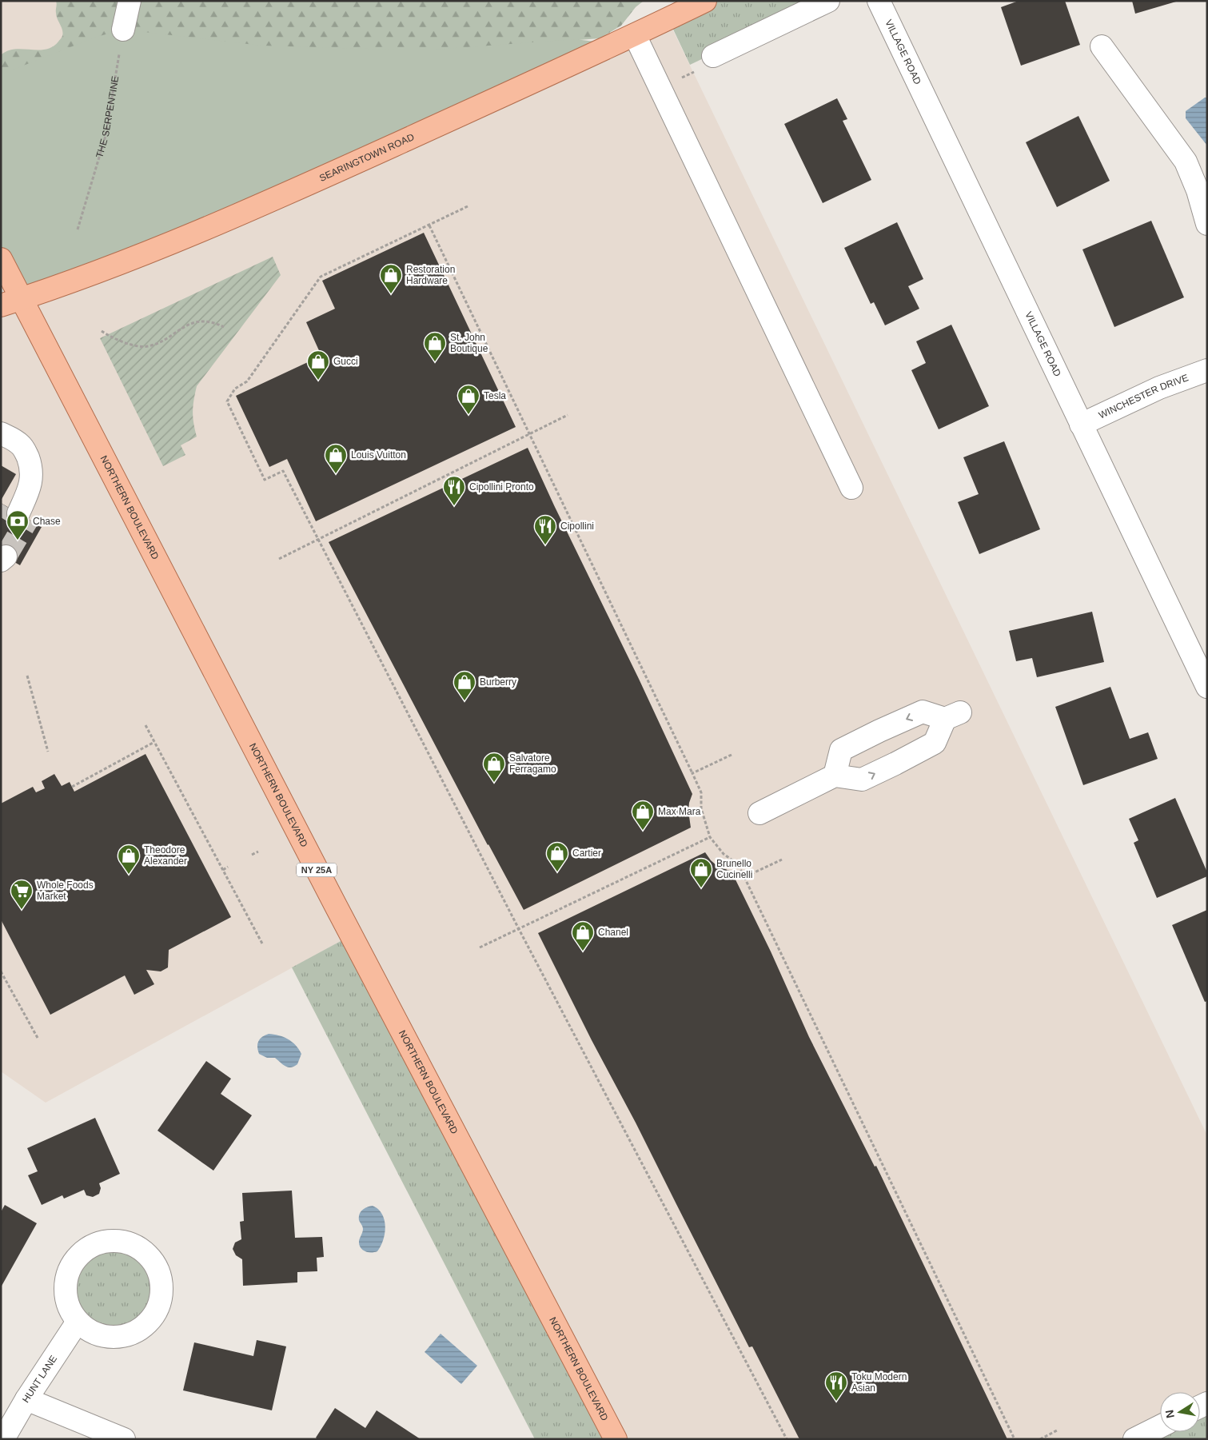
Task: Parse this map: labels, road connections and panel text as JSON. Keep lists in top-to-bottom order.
{
  "streets": {
    "main road": ["SEARINGTOWN ROAD", "NORTHERN BOULEVARD", "NY 25A"],
    "street": ["VILLAGE ROAD", "WINCHESTER DRIVE", "HUNT LANE"],
    "path": ["THE SERPENTINE"]
  },
  "crossings": [
    ["VILLAGE ROAD", "WINCHESTER DRIVE"],
    ["SEARINGTOWN ROAD", "NORTHERN BOULEVARD"],
    ["SEARINGTOWN ROAD", "NY 25A"],
    ["NORTHERN BOULEVARD", "NY 25A"]
  ],
  "places": {
    "shop": [
      "Restoration Hardware",
      "St. John Boutique",
      "Gucci",
      "Tesla",
      "Louis Vuitton",
      "Burberry",
      "Salvatore Ferragamo",
      "Max Mara",
      "Cartier",
      "Theodore Alexander",
      "Brunello Cucinelli",
      "Chanel"
    ],
    "restaurant": ["Cipollini Pronto", "Cipollini", "Toku Modern Asian"],
    "bank": ["Chase"],
    "supermarket": ["Whole Foods Market"]
  },
  "north": "left"
}
